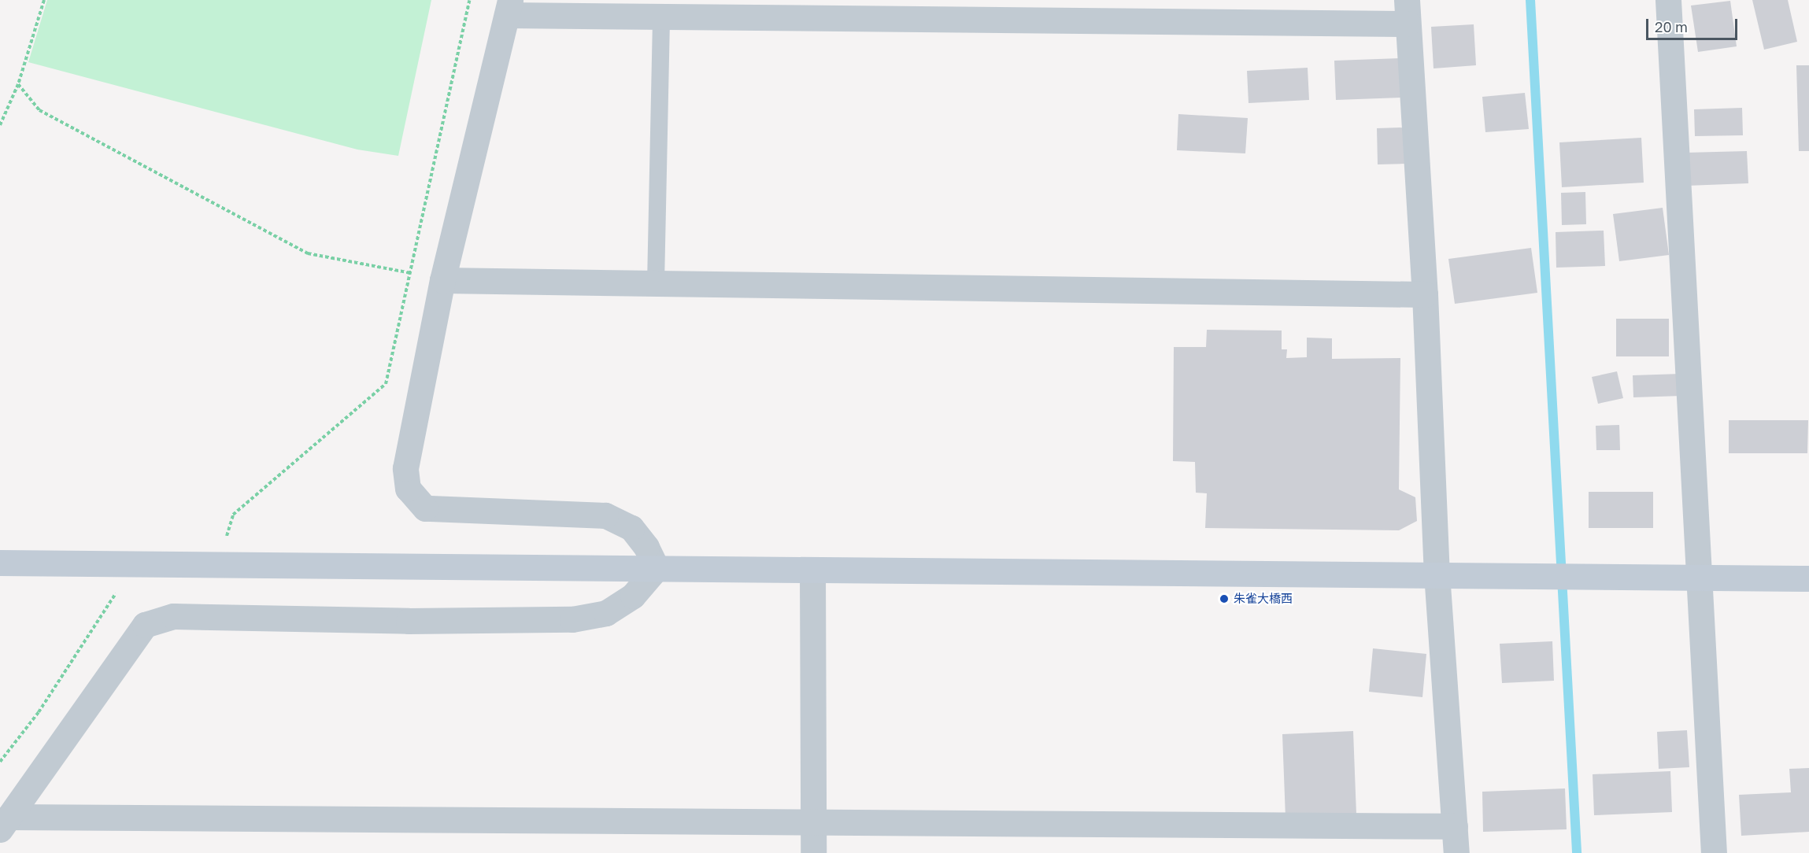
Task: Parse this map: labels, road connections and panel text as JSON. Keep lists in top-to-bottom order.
{
  "places": ["朱雀大橋西"],
  "scale_bar": "20 m"
}
